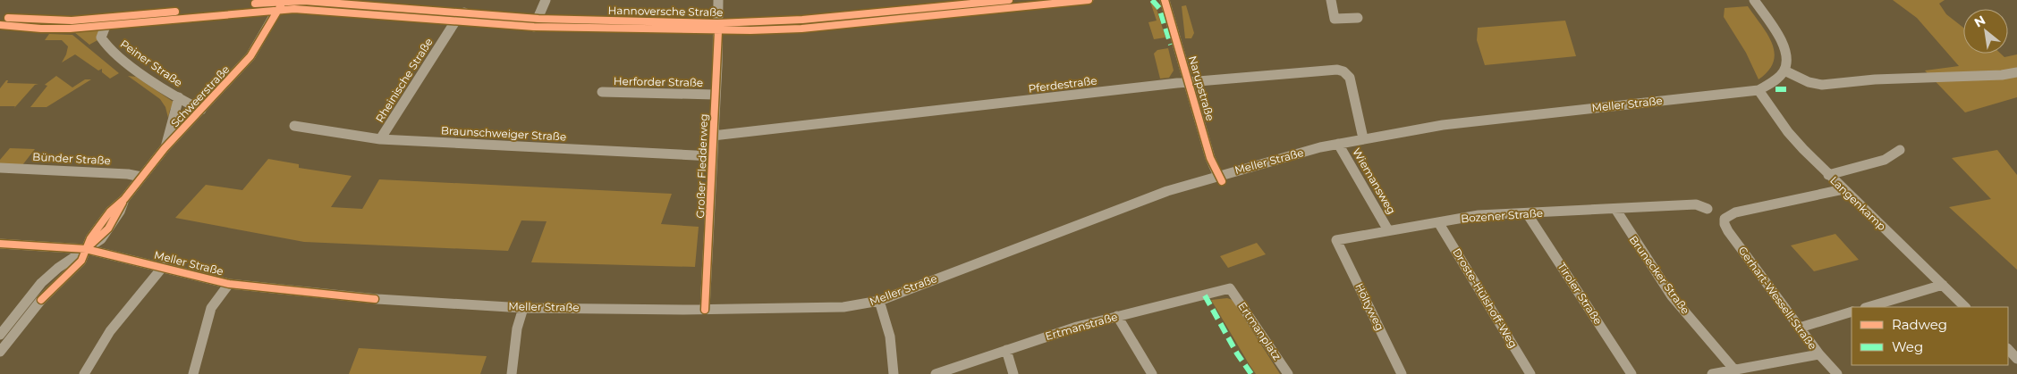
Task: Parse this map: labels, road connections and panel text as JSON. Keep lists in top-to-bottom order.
{
  "streets": {
    "main road": ["Hannoversche Straße"],
    "street": [
      "Peiner Straße",
      "Rheinische Straße",
      "Herforder Straße",
      "Pferdestraße",
      "Narupstraße",
      "Schweerstraße",
      "Meller Straße",
      "Braunschweiger Straße",
      "Bünder Straße",
      "Großer Fledderweg",
      "Wiemansweg",
      "Langenkamp",
      "Bozener Straße",
      "Brunecker Straße",
      "Tiroler Straße",
      "Droste-Hülshoff-Weg",
      "Gerhart-Wessell-Straße",
      "Höltyweg",
      "Ertmanstraße",
      "Ertmanplatz"
    ]
  },
  "crossings": [
    ["Hannoversche Straße", "Peiner Straße"],
    ["Hannoversche Straße", "Rheinische Straße"],
    ["Hannoversche Straße", "Schweerstraße"],
    ["Hannoversche Straße", "Großer Fledderweg"],
    ["Peiner Straße", "Schweerstraße"],
    ["Rheinische Straße", "Braunschweiger Straße"],
    ["Herforder Straße", "Großer Fledderweg"],
    ["Pferdestraße", "Narupstraße"],
    ["Pferdestraße", "Meller Straße"],
    ["Pferdestraße", "Großer Fledderweg"],
    ["Narupstraße", "Meller Straße"],
    ["Schweerstraße", "Meller Straße"],
    ["Schweerstraße", "Bünder Straße"],
    ["Meller Straße", "Großer Fledderweg"],
    ["Meller Straße", "Wiemansweg"],
    ["Meller Straße", "Langenkamp"],
    ["Braunschweiger Straße", "Großer Fledderweg"],
    ["Wiemansweg", "Bozener Straße"],
    ["Langenkamp", "Gerhart-Wessell-Straße"],
    ["Bozener Straße", "Brunecker Straße"],
    ["Bozener Straße", "Tiroler Straße"],
    ["Bozener Straße", "Droste-Hülshoff-Weg"],
    ["Bozener Straße", "Höltyweg"],
    ["Ertmanstraße", "Ertmanplatz"]
  ],
  "legend": ["Radweg", "Weg"],
  "north": "top left"
}
